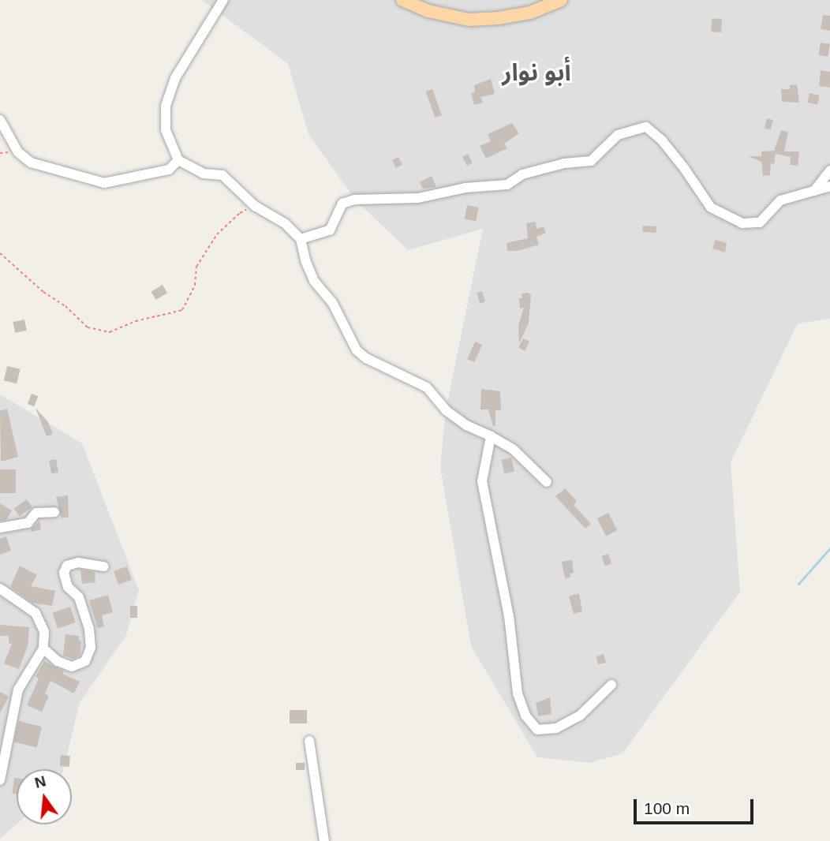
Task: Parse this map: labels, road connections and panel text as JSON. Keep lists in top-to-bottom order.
{
  "districts": ["أبو نوار"],
  "scale_bar": "100 m",
  "north": "top"
}
